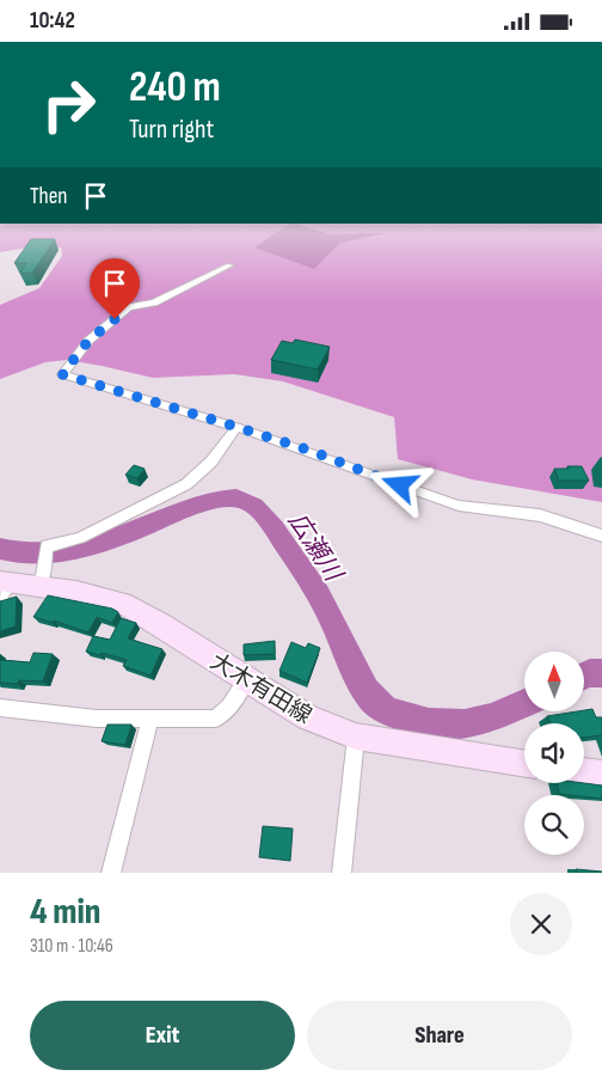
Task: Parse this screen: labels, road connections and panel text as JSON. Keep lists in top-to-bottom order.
{
  "streets": {
    "main road": ["大木有田線"]
  },
  "water": ["広瀬川"],
  "north": "top",
  "page": {
    "status": "10:42",
    "turn": ["240 m", "Turn right"],
    "then": "Then",
    "heading": ["4 min", "310 m · 10:46"],
    "buttons": ["Exit", "Share"]
  }
}
